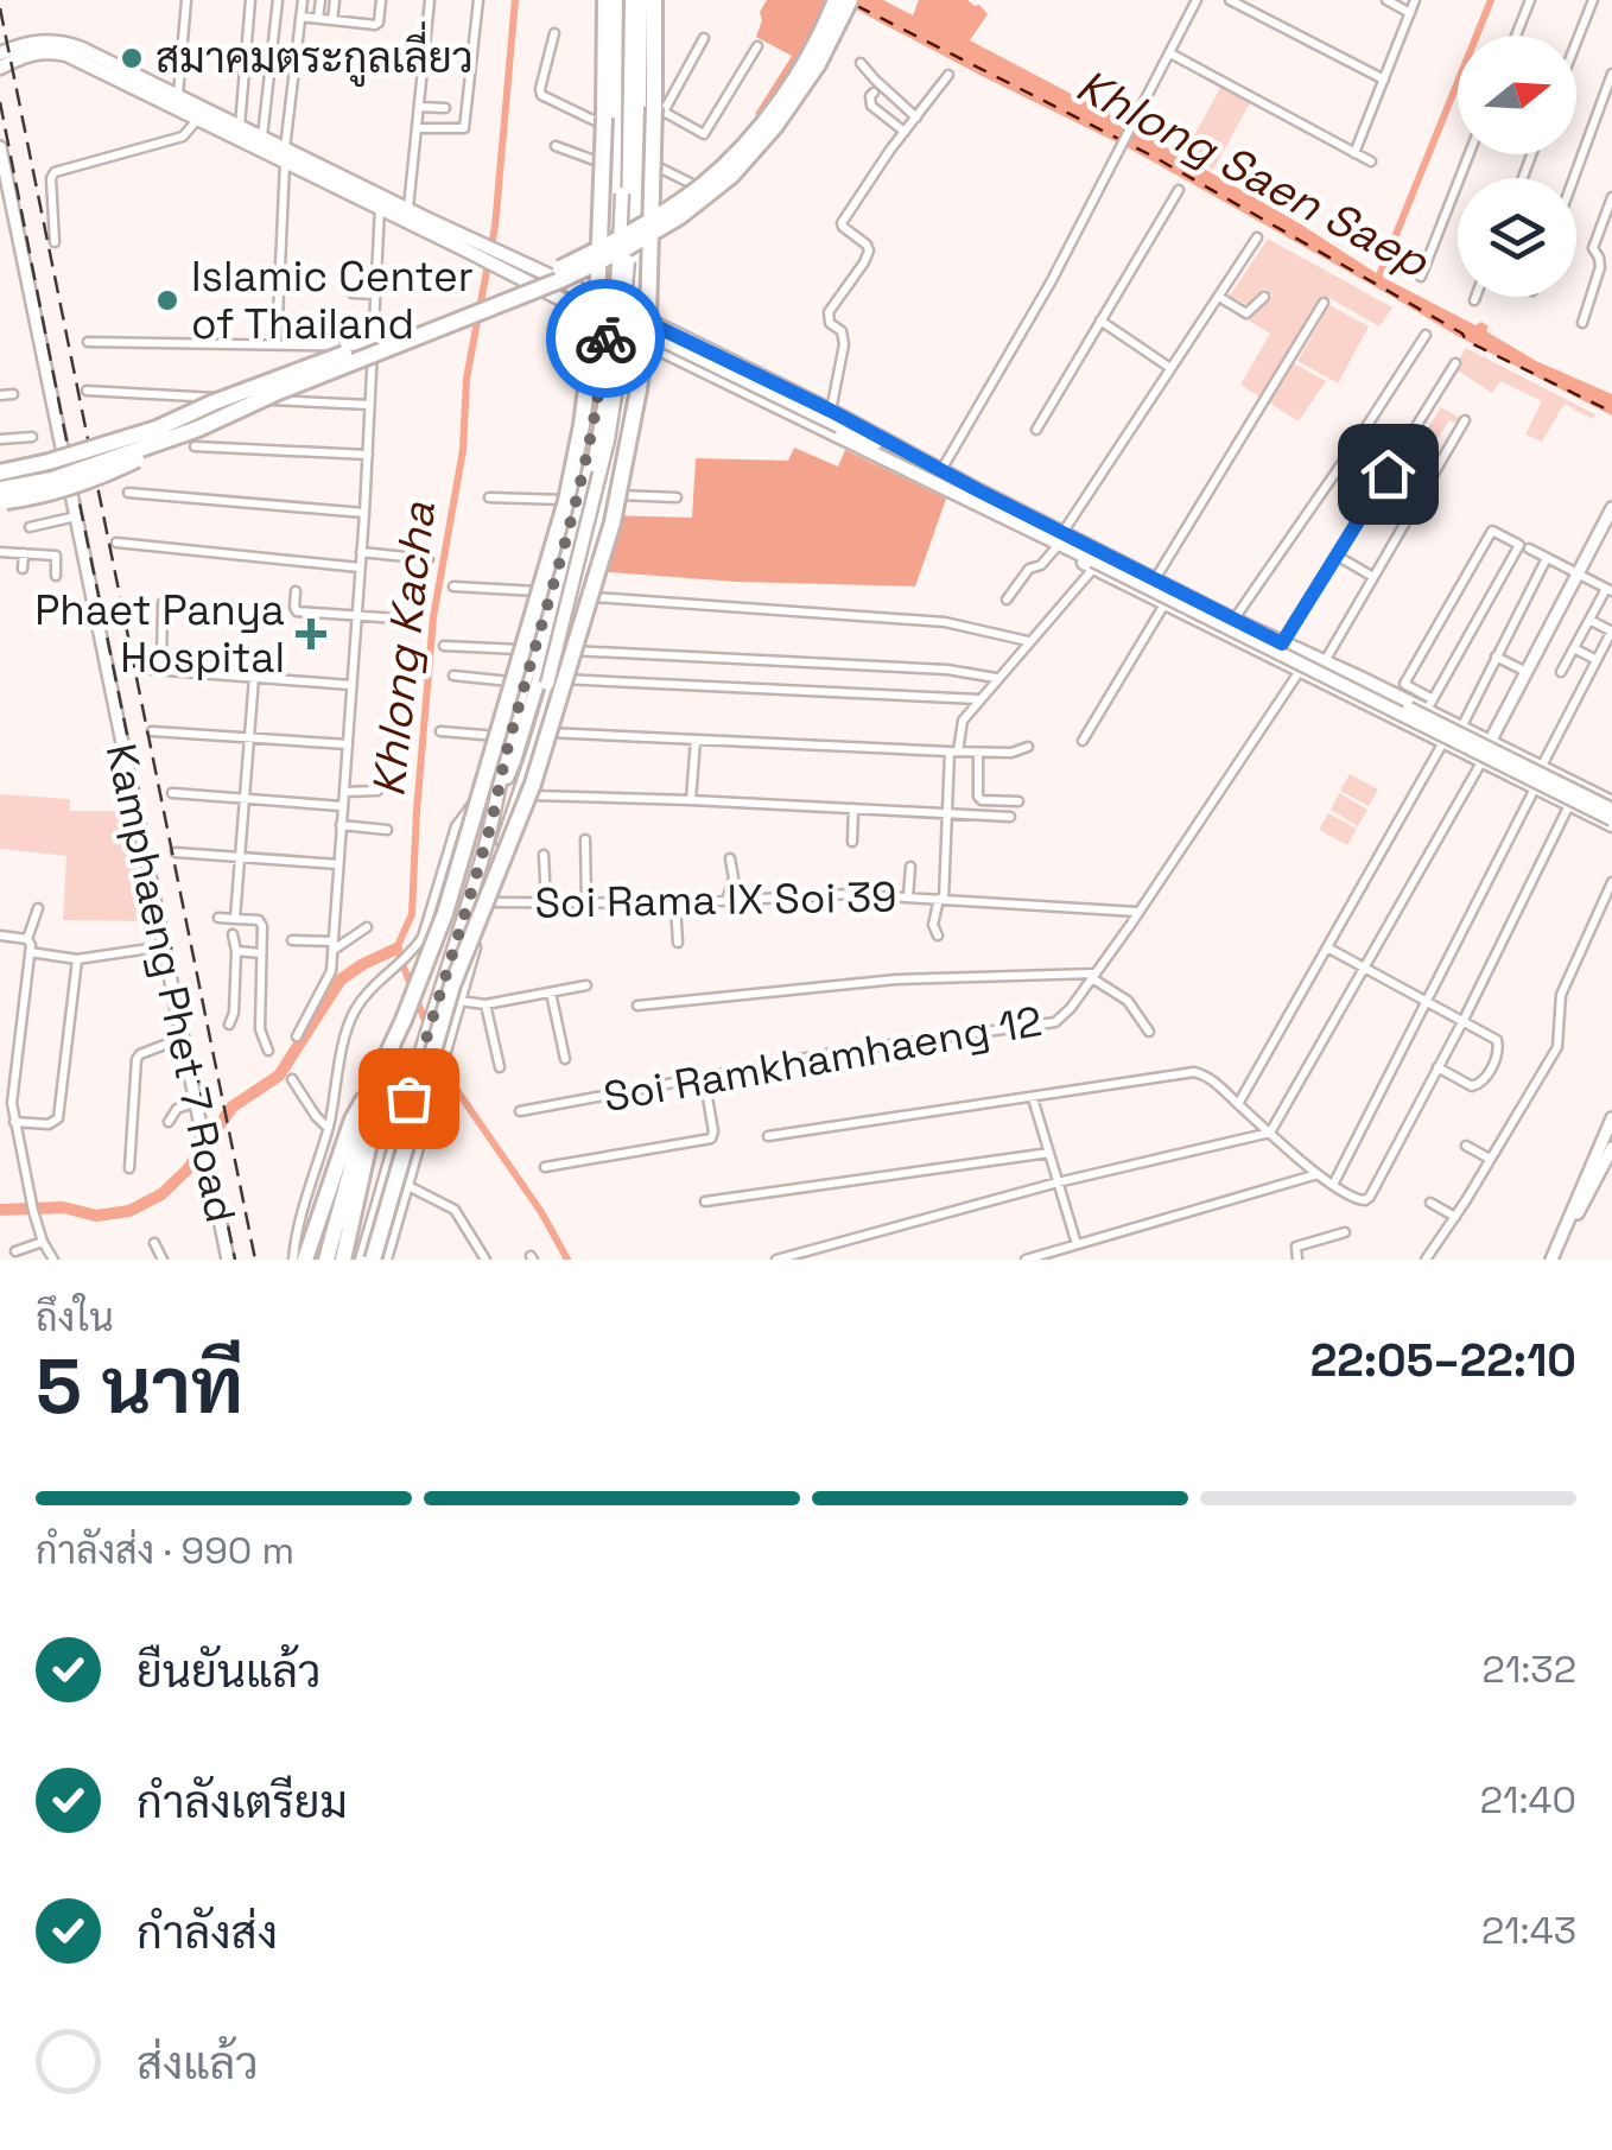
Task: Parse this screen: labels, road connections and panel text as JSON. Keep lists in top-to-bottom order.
{
  "streets": {
    "street": ["Soi Rama IX Soi 39", "Kamphaeng Phet 7 Road", "Soi Ramkhamhaeng 12"]
  },
  "crossings": [
    ["Soi Rama IX Soi 39", "Soi Ramkhamhaeng 12"]
  ],
  "water": ["Khlong Saen Saep", "Khlong Kacha"],
  "places": {
    "other": ["สมาคมตระกูลเลี่ยว", "Islamic Center of Thailand"],
    "health": ["Phaet Panya Hospital"]
  },
  "north": "right",
  "page": {
    "heading": ["5 นาที", "ถึงใน", "22:05–22:10"],
    "bar": "กำลังส่ง · 990 m",
    "list": [
      ["ยืนยันแล้ว", "21:32"],
      ["กำลังเตรียม", "21:40"],
      ["กำลังส่ง", "21:43"],
      "ส่งแล้ว"
    ]
  }
}
